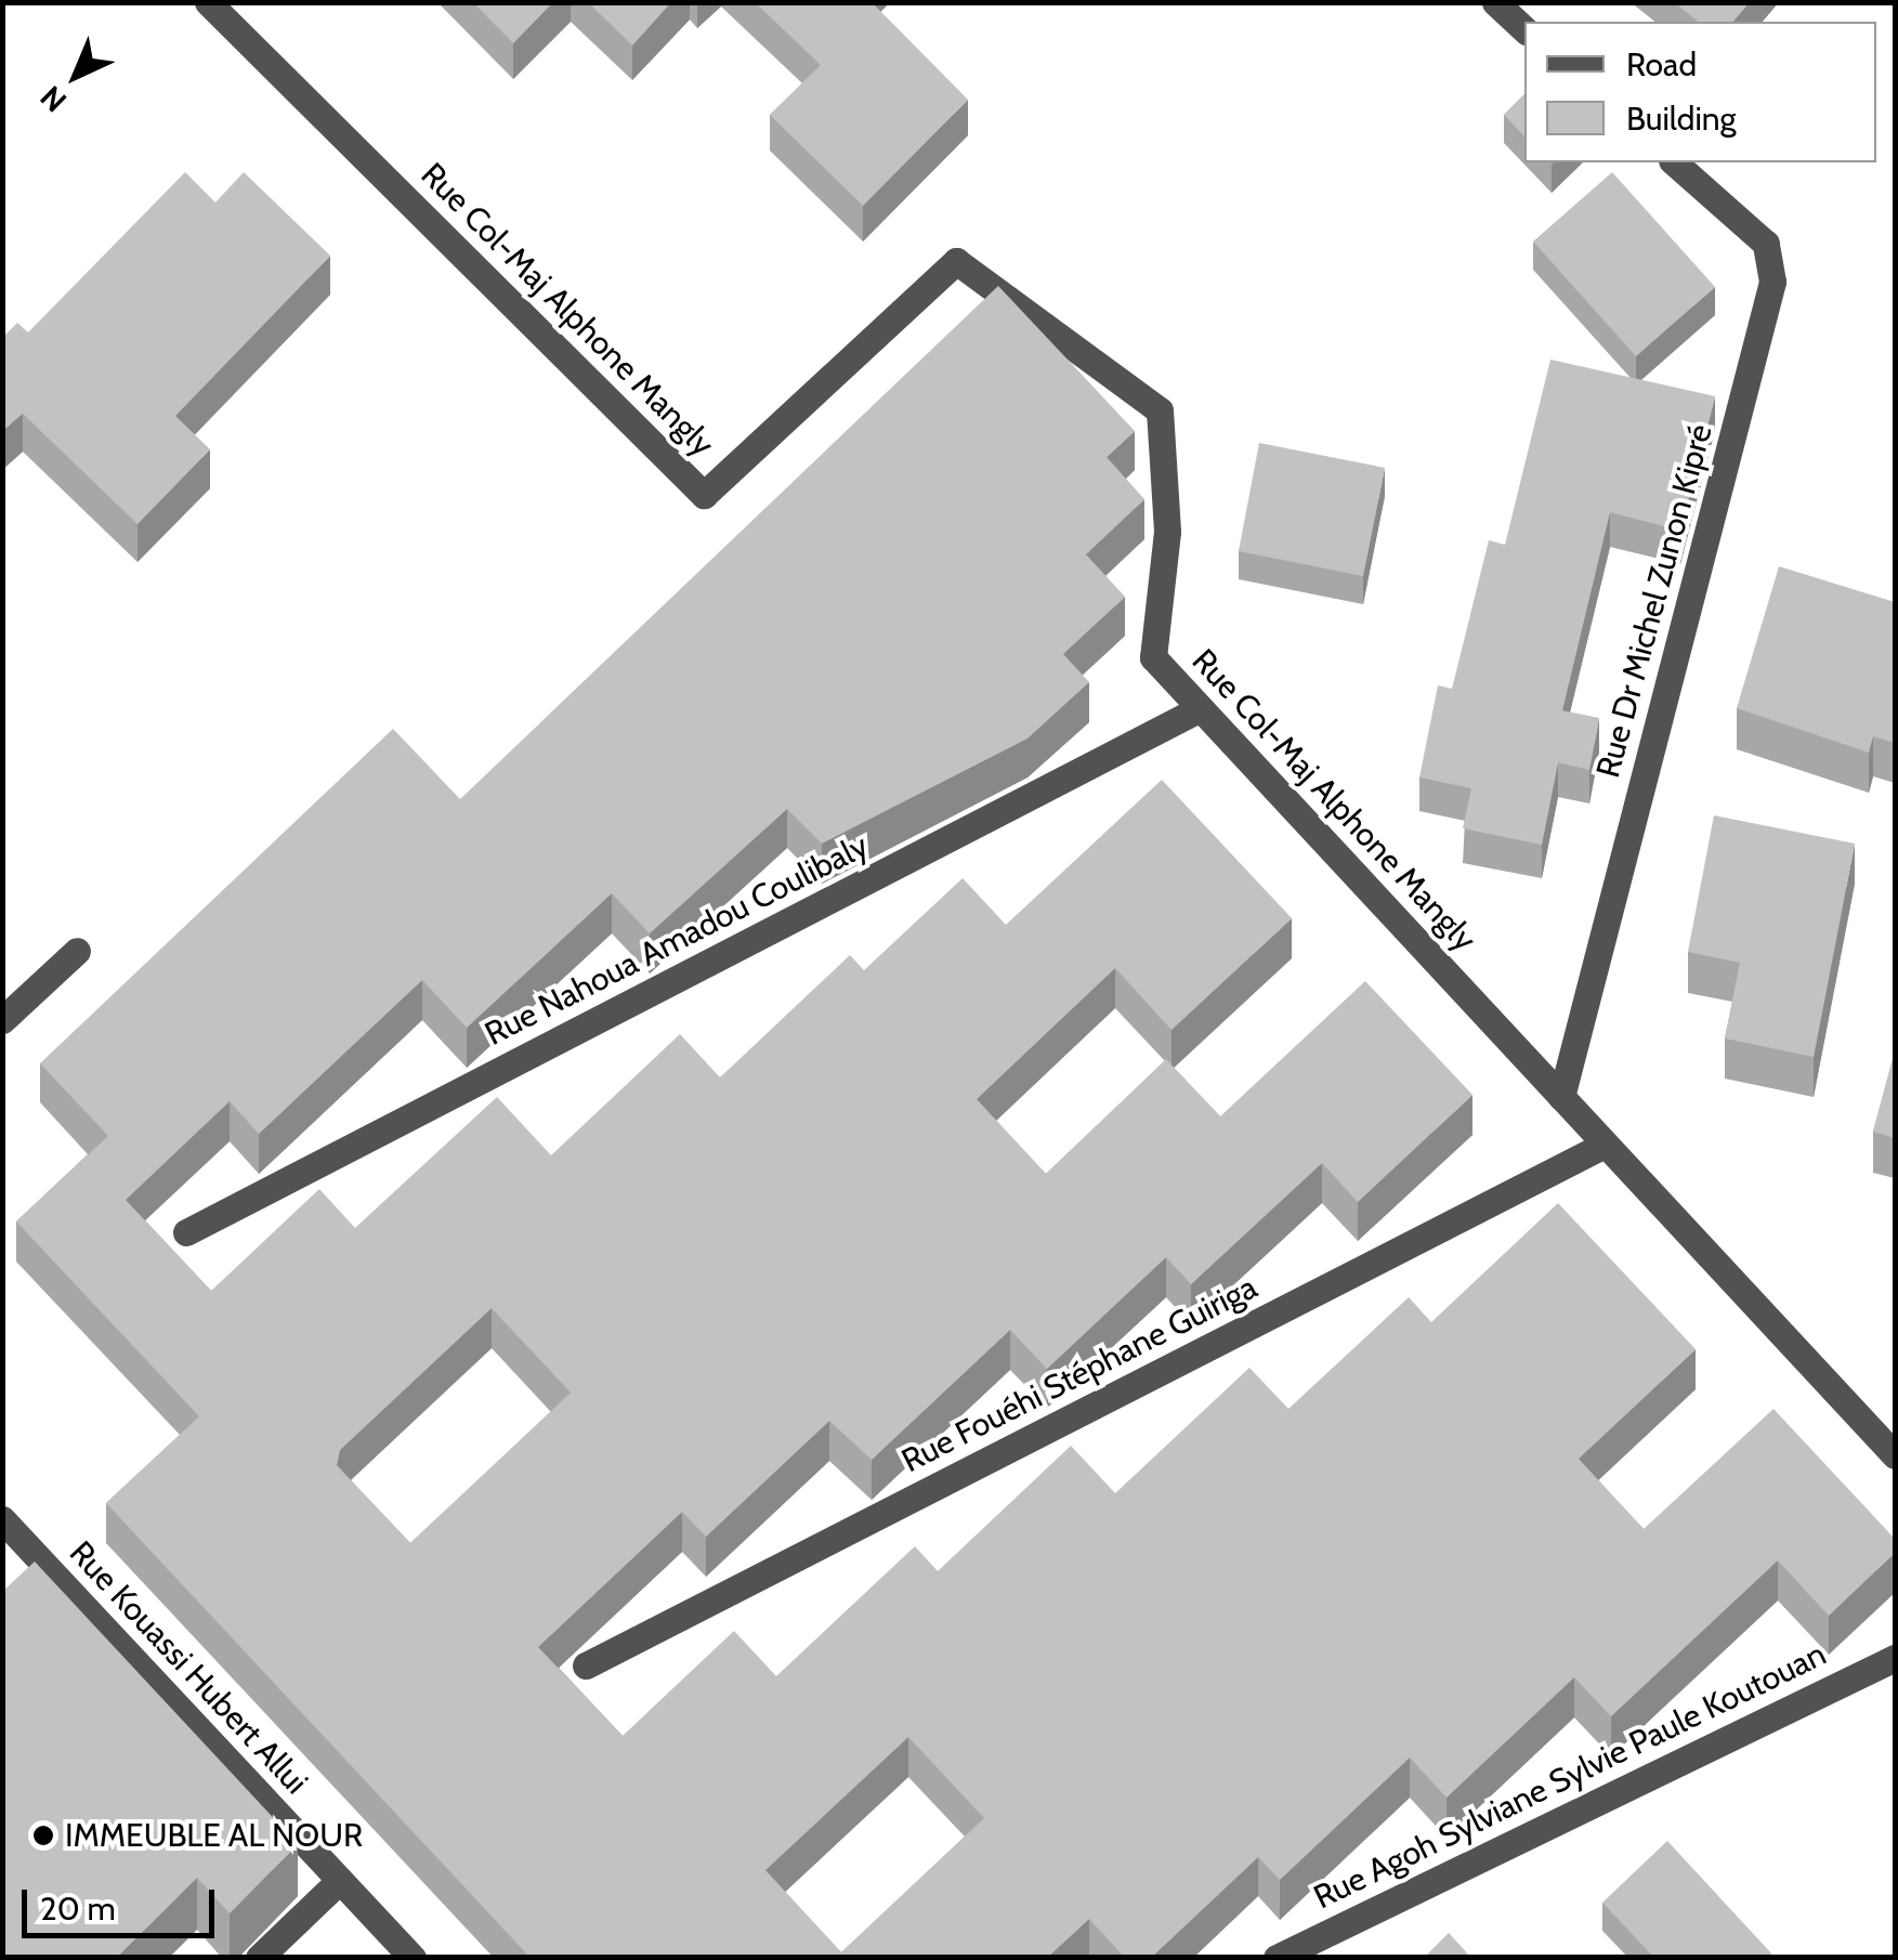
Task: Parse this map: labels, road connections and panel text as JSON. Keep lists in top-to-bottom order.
{
  "streets": {
    "street": [
      "Rue Col-Maj Alphone Mangly",
      "Rue Dr Michel Zunon Kipré",
      "Rue Nahoua Amadou Coulibaly",
      "Rue Fouéhi Stéphane Guiriga",
      "Rue Kouassi Hubert Allui",
      "Rue Agoh Sylviane Sylvie Paule Koutouan"
    ]
  },
  "crossings": [
    ["Rue Col-Maj Alphone Mangly", "Rue Dr Michel Zunon Kipré"],
    ["Rue Col-Maj Alphone Mangly", "Rue Nahoua Amadou Coulibaly"],
    ["Rue Col-Maj Alphone Mangly", "Rue Fouéhi Stéphane Guiriga"]
  ],
  "places": ["IMMEUBLE AL NOUR"],
  "legend": ["Road", "Building"],
  "scale_bar": "20 m",
  "north": "bottom left"
}
